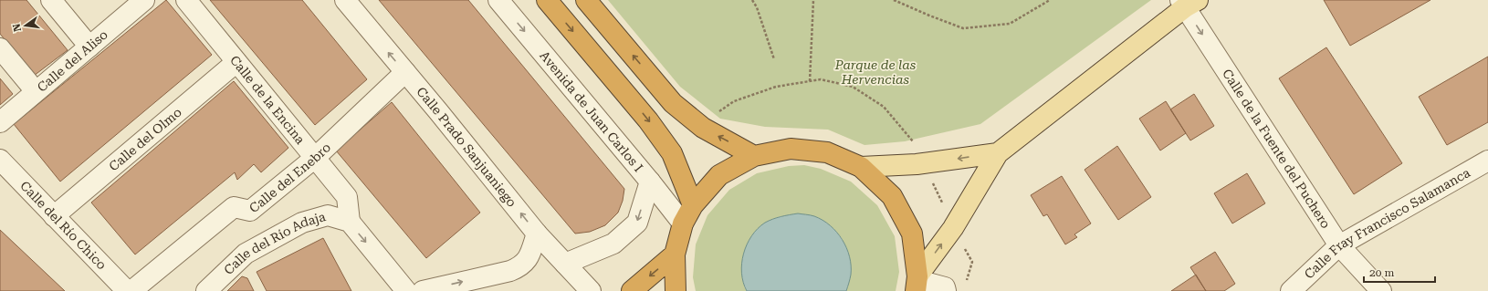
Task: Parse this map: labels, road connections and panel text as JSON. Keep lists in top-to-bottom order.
{
  "streets": {
    "street": [
      "Calle del Aliso",
      "Calle de la Encina",
      "Avenida de Juan Carlos I",
      "Calle del Olmo",
      "Calle Prado Sanjuaniego",
      "Calle de la Fuente del Puchero",
      "Calle del Enebro",
      "Calle Fray Francisco Salamanca",
      "Calle del Río Chico",
      "Calle del Río Adaja"
    ]
  },
  "crossings": [
    ["Calle de la Encina", "Calle del Olmo"],
    ["Calle de la Encina", "Calle del Enebro"],
    ["Calle de la Encina", "Calle del Río Adaja"],
    ["Calle del Olmo", "Calle del Río Chico"],
    ["Calle Prado Sanjuaniego", "Calle del Enebro"],
    ["Calle de la Fuente del Puchero", "Calle Fray Francisco Salamanca"]
  ],
  "one_way": [
    "Avenida de Juan Carlos I",
    "Calle Prado Sanjuaniego",
    "Calle de la Fuente del Puchero",
    "Calle del Río Adaja"
  ],
  "parks": ["Parque de las Hervencias"],
  "scale_bar": "20 m",
  "north": "left"
}
